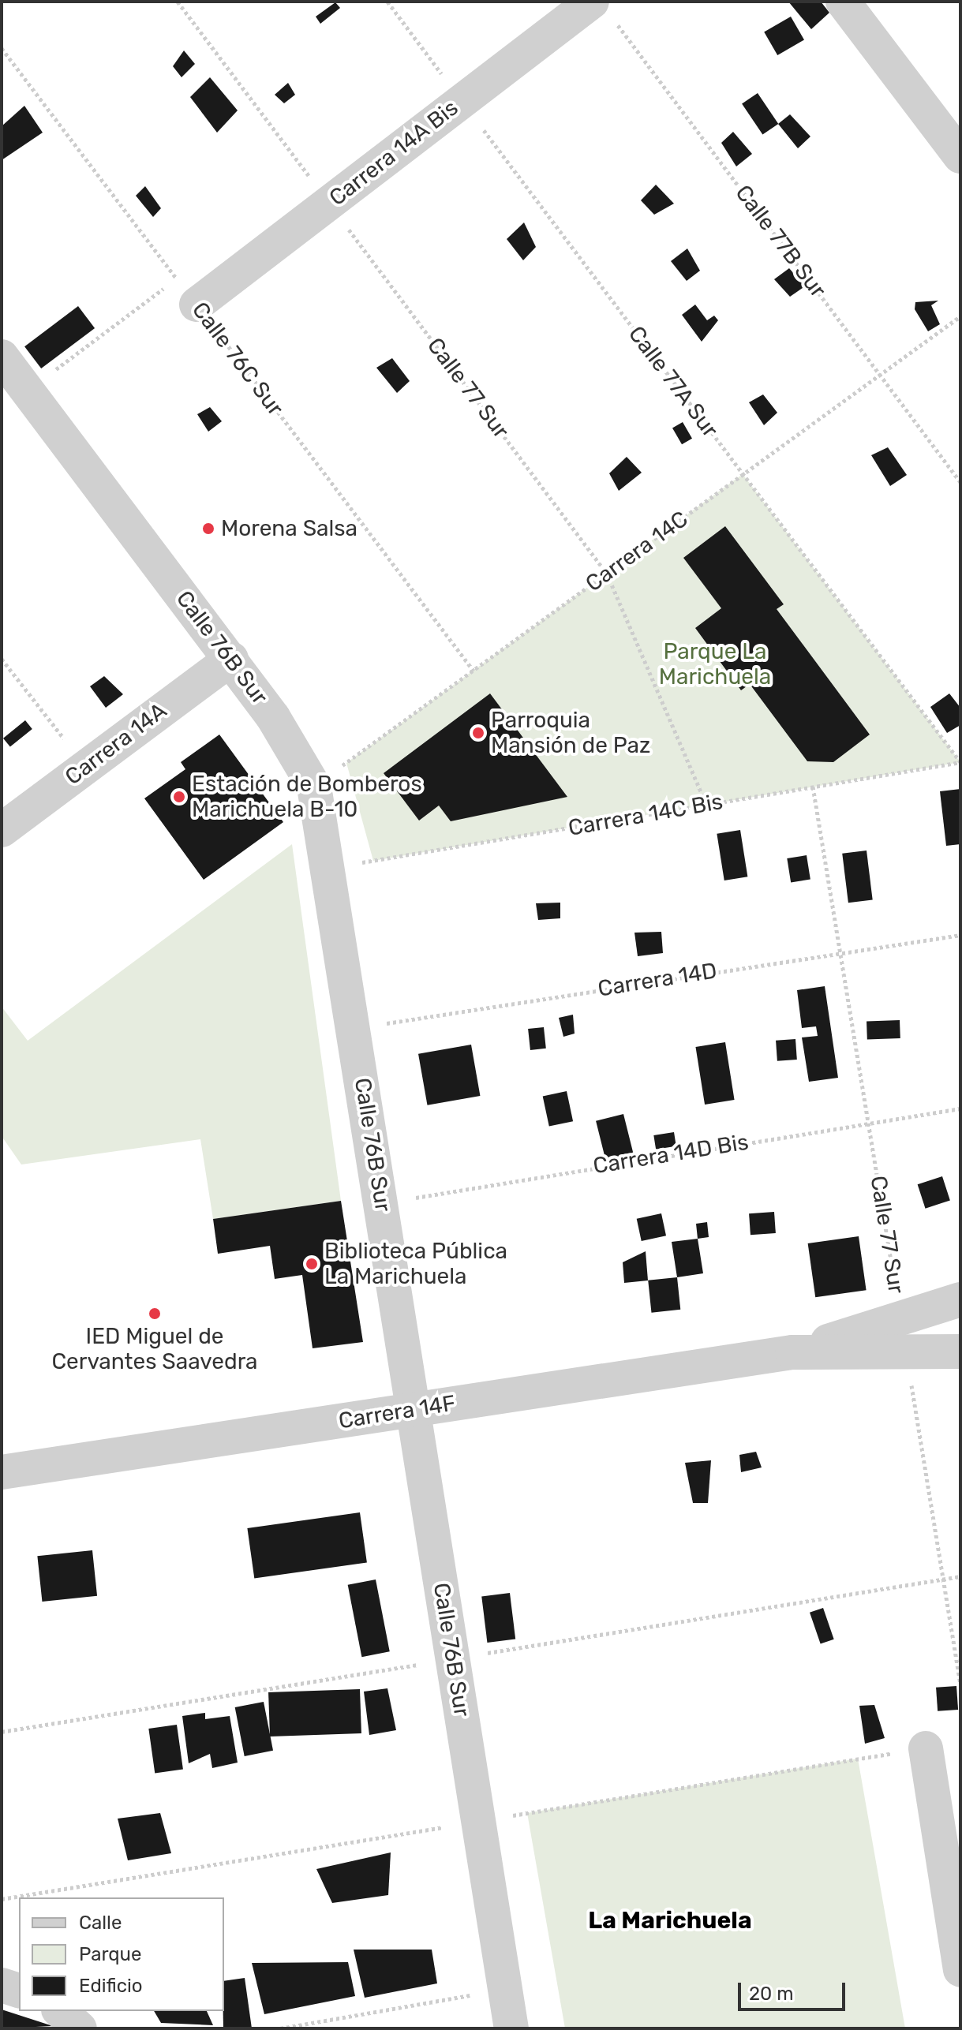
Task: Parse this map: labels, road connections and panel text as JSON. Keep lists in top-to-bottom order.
{
  "streets": {
    "street": [
      "Carrera 14A Bis",
      "Calle 76B Sur",
      "Carrera 14A",
      "Carrera 14F"
    ],
    "path": [
      "Calle 77B Sur",
      "Calle 76C Sur",
      "Calle 77A Sur",
      "Calle 77 Sur",
      "Carrera 14C",
      "Carrera 14C Bis",
      "Carrera 14D",
      "Carrera 14D Bis"
    ]
  },
  "crossings": [
    ["Carrera 14A Bis", "Calle 77B Sur"],
    ["Carrera 14A Bis", "Calle 76C Sur"],
    ["Carrera 14A Bis", "Calle 77A Sur"],
    ["Carrera 14A Bis", "Calle 77 Sur"],
    ["Calle 77B Sur", "Carrera 14C"],
    ["Calle 76C Sur", "Carrera 14C"],
    ["Calle 77A Sur", "Carrera 14C"],
    ["Calle 77A Sur", "Carrera 14C Bis"],
    ["Calle 77 Sur", "Carrera 14C"],
    ["Calle 77 Sur", "Carrera 14C Bis"],
    ["Calle 77 Sur", "Carrera 14D"],
    ["Calle 77 Sur", "Carrera 14D Bis"],
    ["Calle 77 Sur", "Carrera 14F"],
    ["Carrera 14C", "Calle 76B Sur"],
    ["Calle 76B Sur", "Carrera 14A"],
    ["Calle 76B Sur", "Carrera 14C Bis"],
    ["Calle 76B Sur", "Carrera 14D"],
    ["Calle 76B Sur", "Carrera 14D Bis"],
    ["Calle 76B Sur", "Carrera 14F"]
  ],
  "districts": ["La Marichuela"],
  "parks": ["Parque La Marichuela"],
  "places": [
    "Morena Salsa",
    "Parroquia Mansión de Paz",
    "Estación de Bomberos Marichuela B-10",
    "Biblioteca Pública La Marichuela",
    "IED Miguel de Cervantes Saavedra"
  ],
  "legend": ["Calle", "Parque", "Edificio"],
  "scale_bar": "20 m"
}
